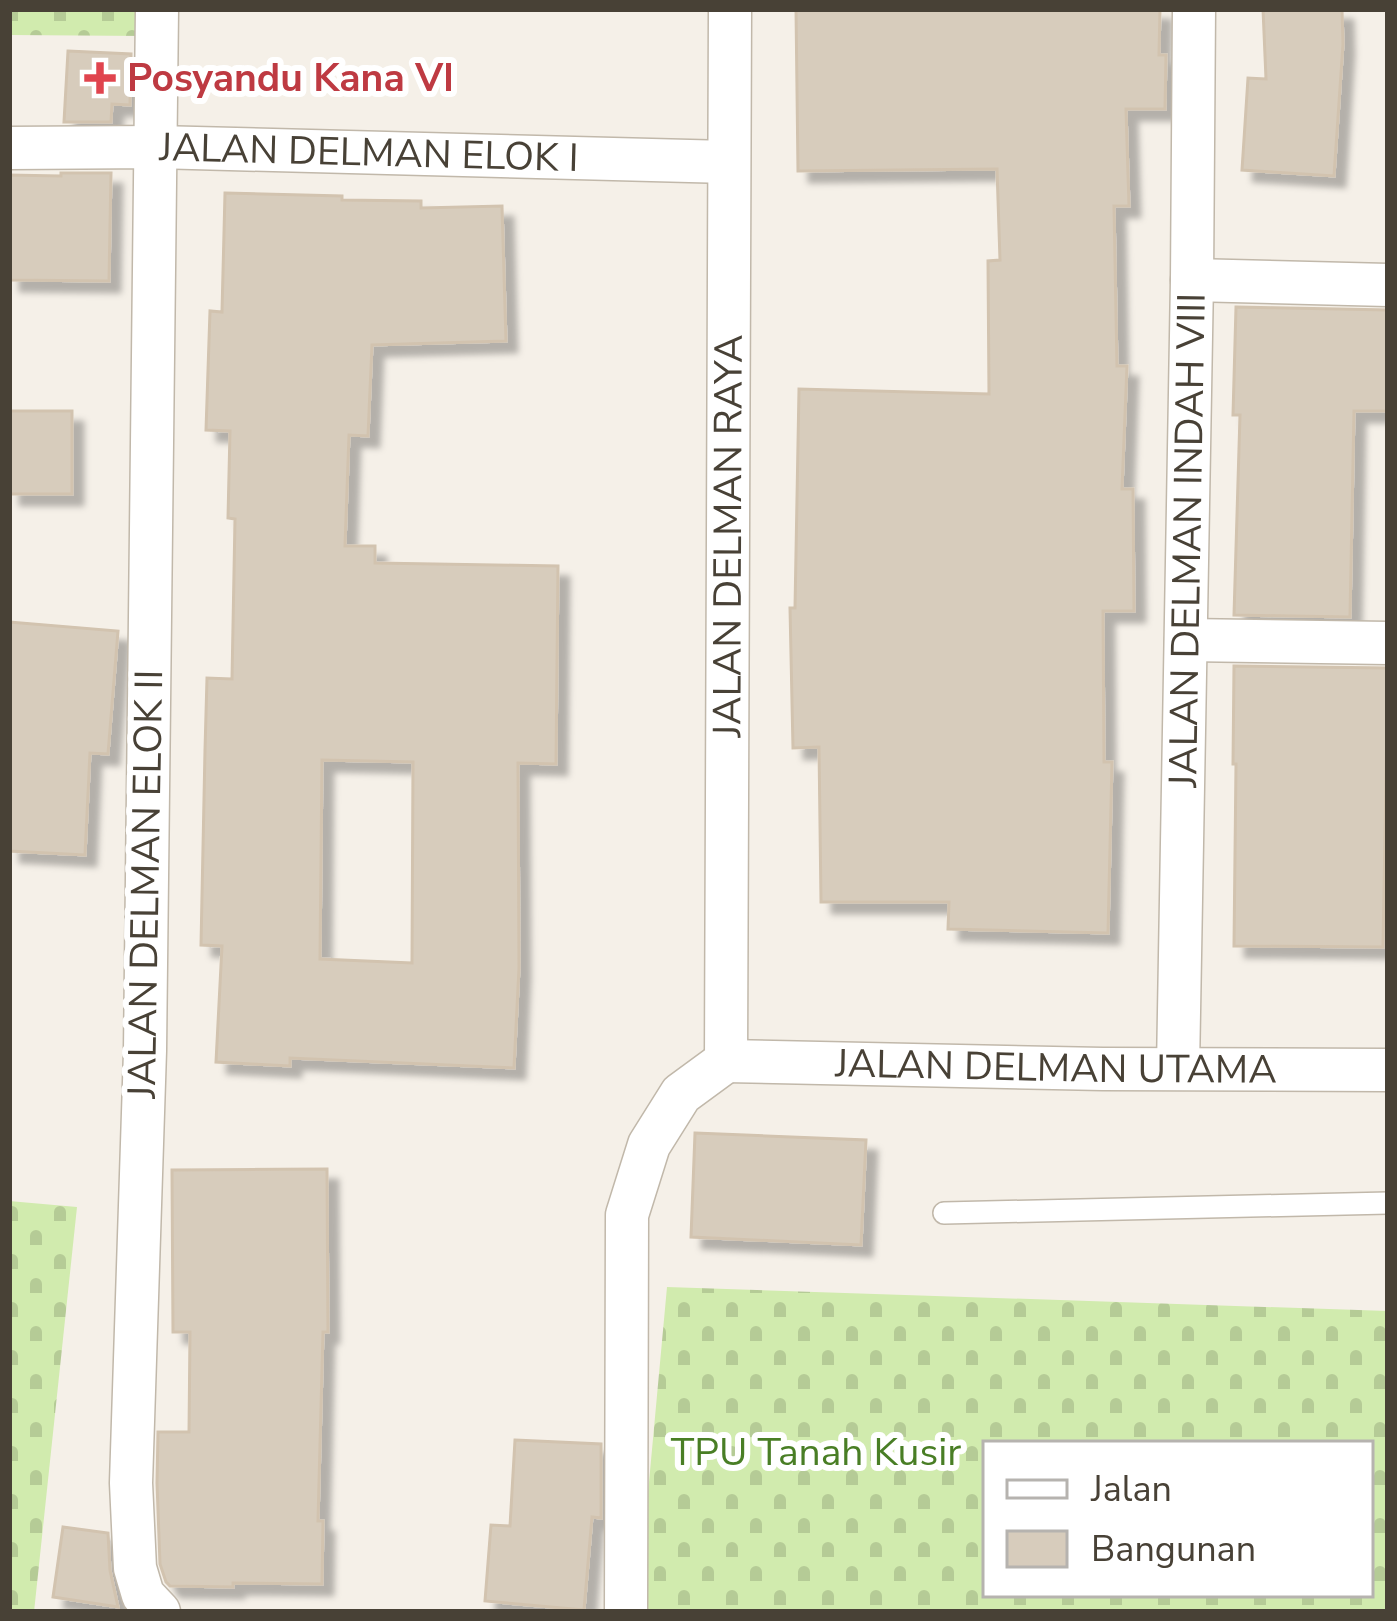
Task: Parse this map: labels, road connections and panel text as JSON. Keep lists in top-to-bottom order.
{
  "streets": {
    "street": [
      "JALAN DELMAN ELOK I",
      "JALAN DELMAN RAYA",
      "JALAN DELMAN INDAH VIII",
      "JALAN DELMAN ELOK II",
      "JALAN DELMAN UTAMA"
    ]
  },
  "crossings": [
    ["JALAN DELMAN ELOK I", "JALAN DELMAN RAYA"],
    ["JALAN DELMAN ELOK I", "JALAN DELMAN ELOK II"],
    ["JALAN DELMAN RAYA", "JALAN DELMAN UTAMA"],
    ["JALAN DELMAN INDAH VIII", "JALAN DELMAN UTAMA"]
  ],
  "parks": ["TPU Tanah Kusir"],
  "places": {
    "health": ["Posyandu Kana VI"]
  },
  "legend": ["Jalan", "Bangunan"]
}
